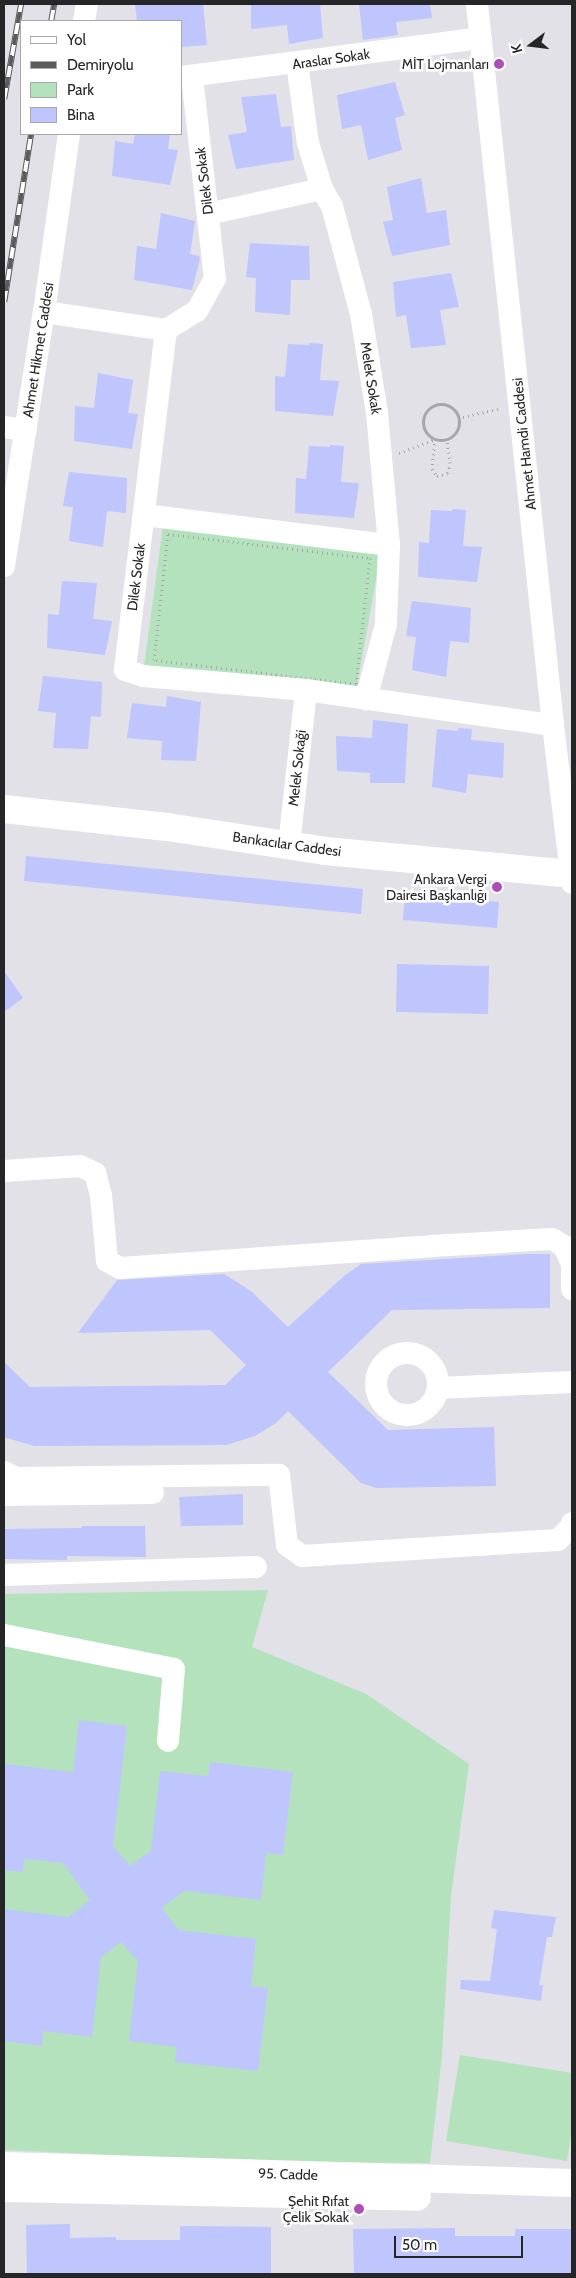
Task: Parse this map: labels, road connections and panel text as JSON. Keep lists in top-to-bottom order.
{
  "streets": {
    "main road": ["Bankacılar Caddesi", "95. Cadde"],
    "street": [
      "Araslar Sokak",
      "Dilek Sokak",
      "Ahmet Hikmet Caddesi",
      "Melek Sokak",
      "Ahmet Hamdi Caddesi",
      "Melek Sokaği"
    ]
  },
  "crossings": [
    ["Araslar Sokak", "Dilek Sokak"],
    ["Araslar Sokak", "Melek Sokak"],
    ["Araslar Sokak", "Ahmet Hamdi Caddesi"],
    ["Dilek Sokak", "Melek Sokak"],
    ["Dilek Sokak", "Ahmet Hamdi Caddesi"],
    ["Dilek Sokak", "Melek Sokaği"],
    ["Ahmet Hamdi Caddesi", "Bankacılar Caddesi"],
    ["Melek Sokaği", "Bankacılar Caddesi"]
  ],
  "places": ["MİT Lojmanları", "Ankara Vergi Dairesi Başkanlığı", "Şehit Rıfat Çelik Sokak"],
  "legend": [
    "Yol",
    "Demiryolu",
    "Park",
    "Bina"
  ],
  "scale_bar": "50 m",
  "north": "left"
}
